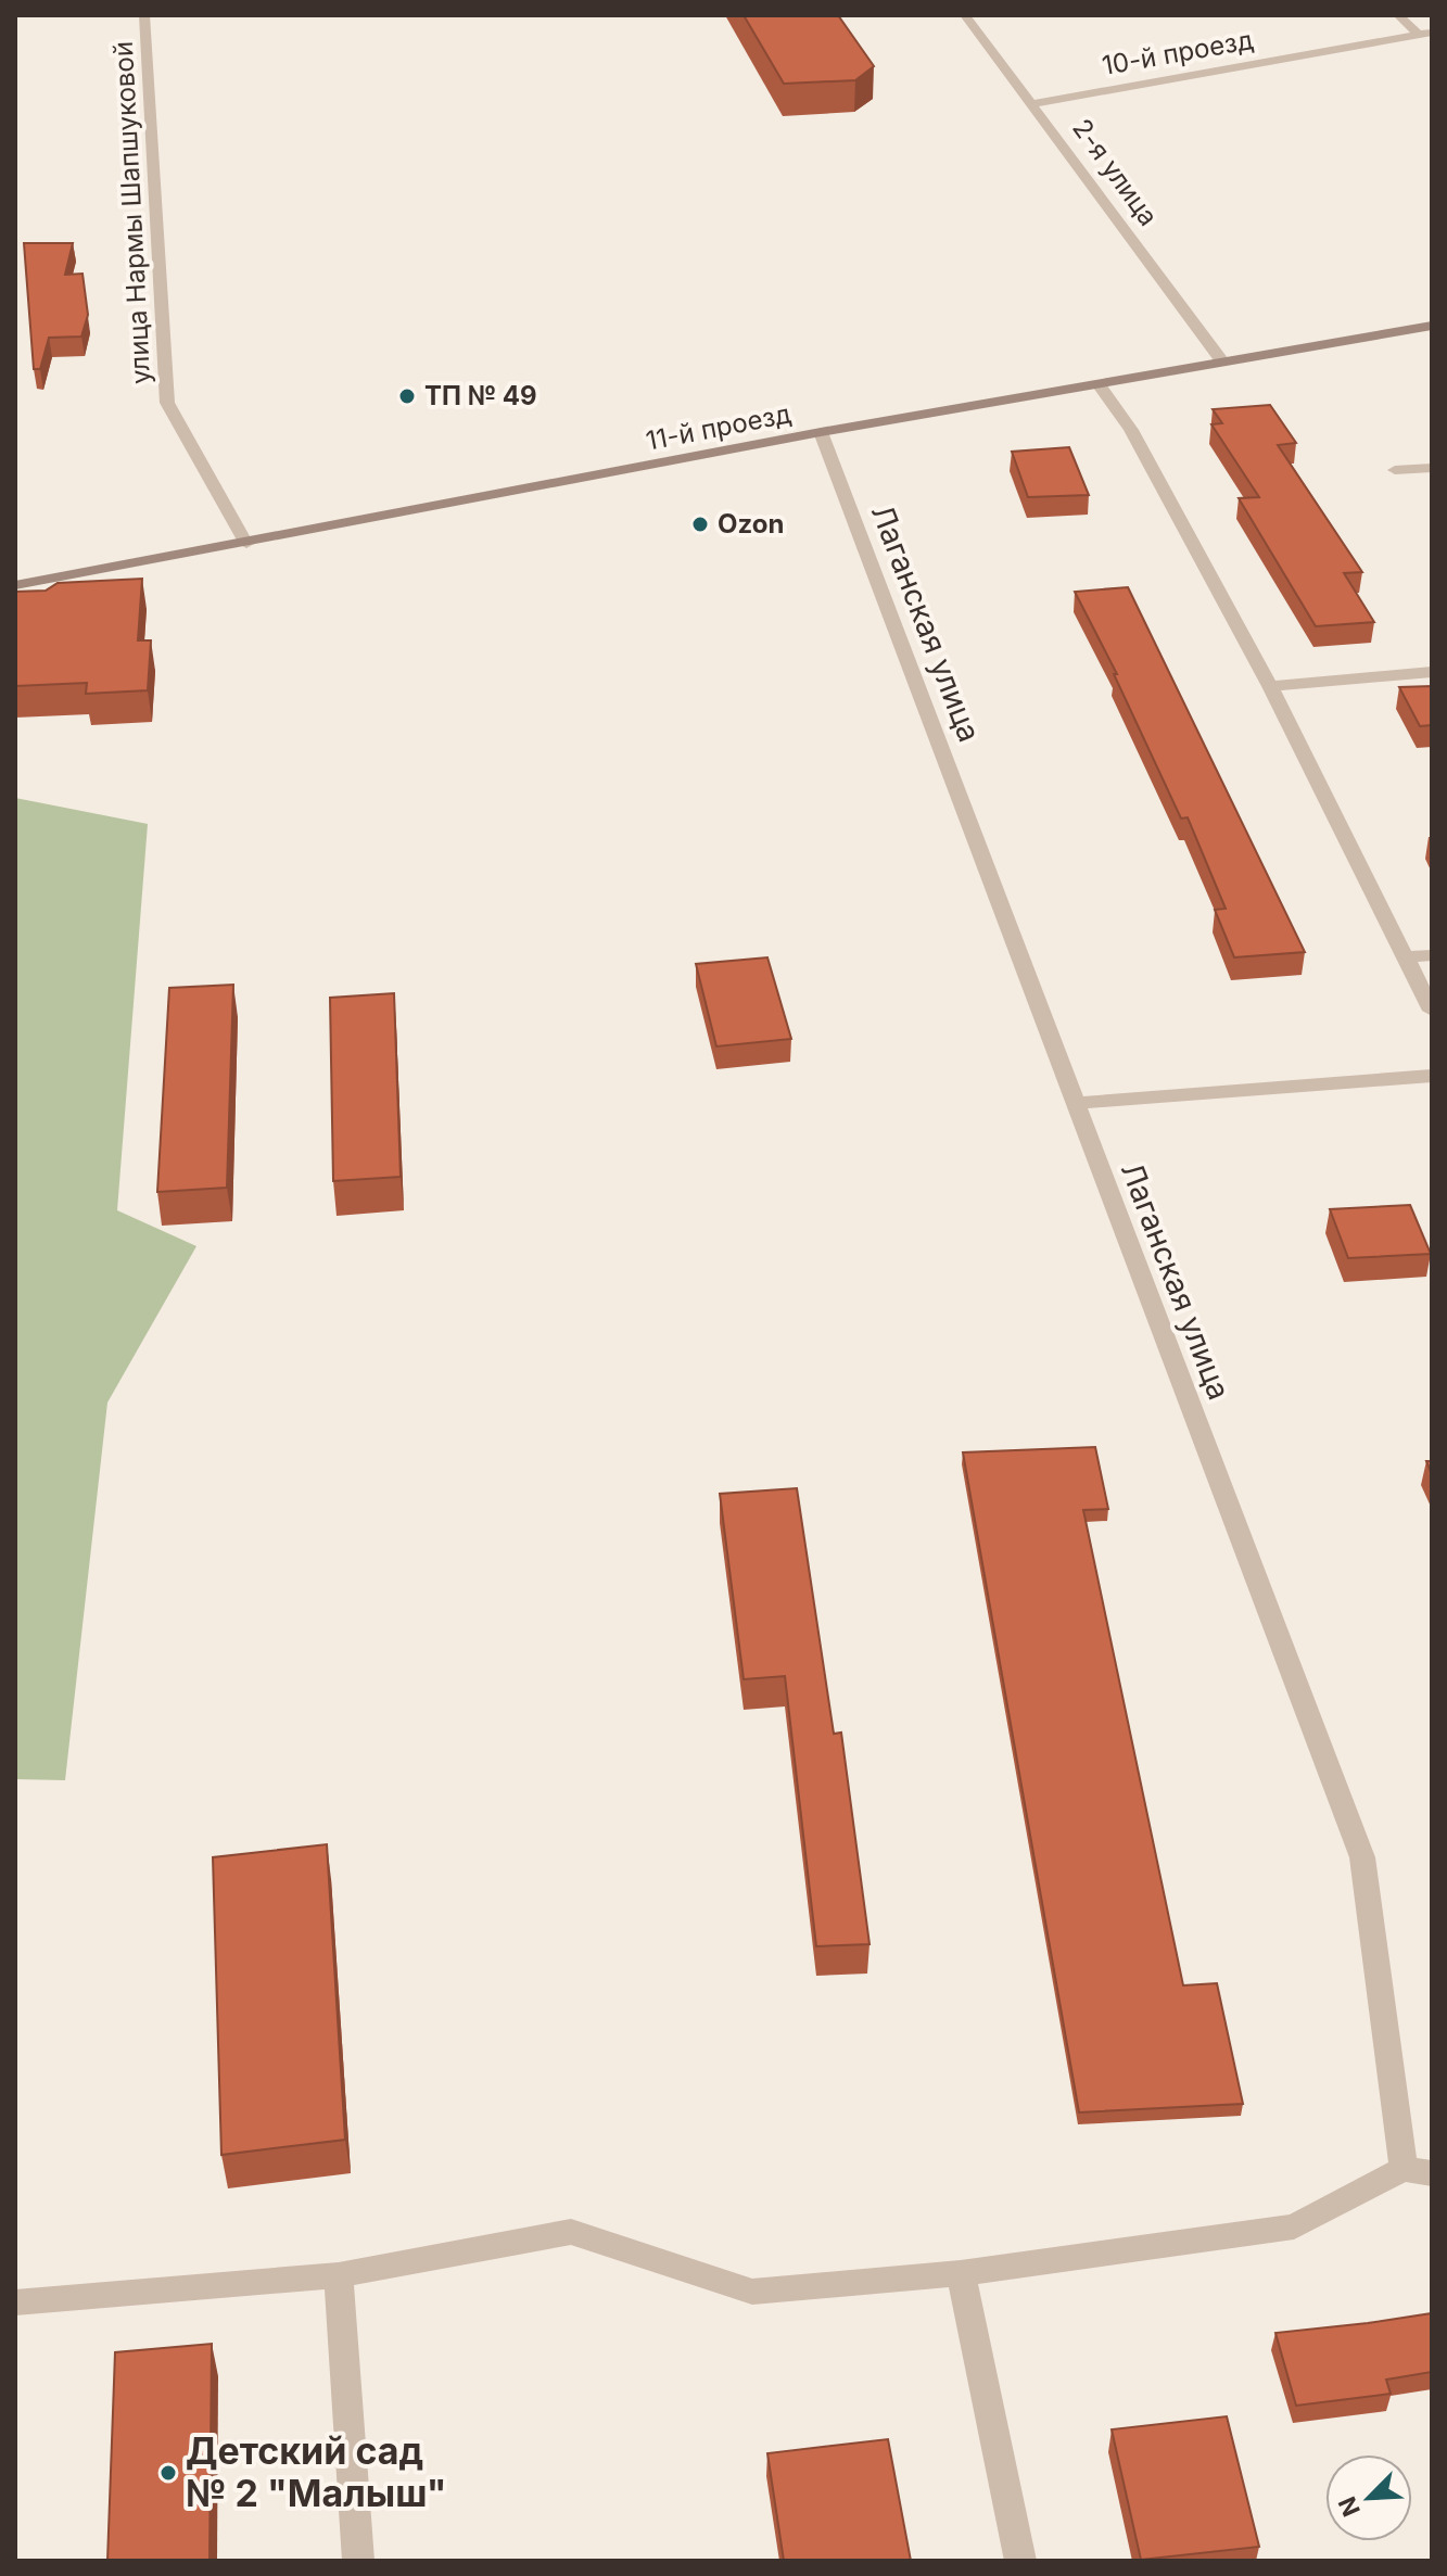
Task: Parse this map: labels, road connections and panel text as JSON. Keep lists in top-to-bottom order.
{
  "streets": {
    "street": [
      "10-й проезд",
      "2-я улица",
      "улица Нармы Шапшуковой",
      "11-й проезд",
      "Лаганская улица"
    ]
  },
  "crossings": [
    ["10-й проезд", "2-я улица"],
    ["2-я улица", "11-й проезд"],
    ["улица Нармы Шапшуковой", "11-й проезд"],
    ["11-й проезд", "Лаганская улица"]
  ],
  "places": ["ТП № 49", "Ozon", "Детский сад № 2 \"Малыш\""],
  "north": "bottom left"
}
